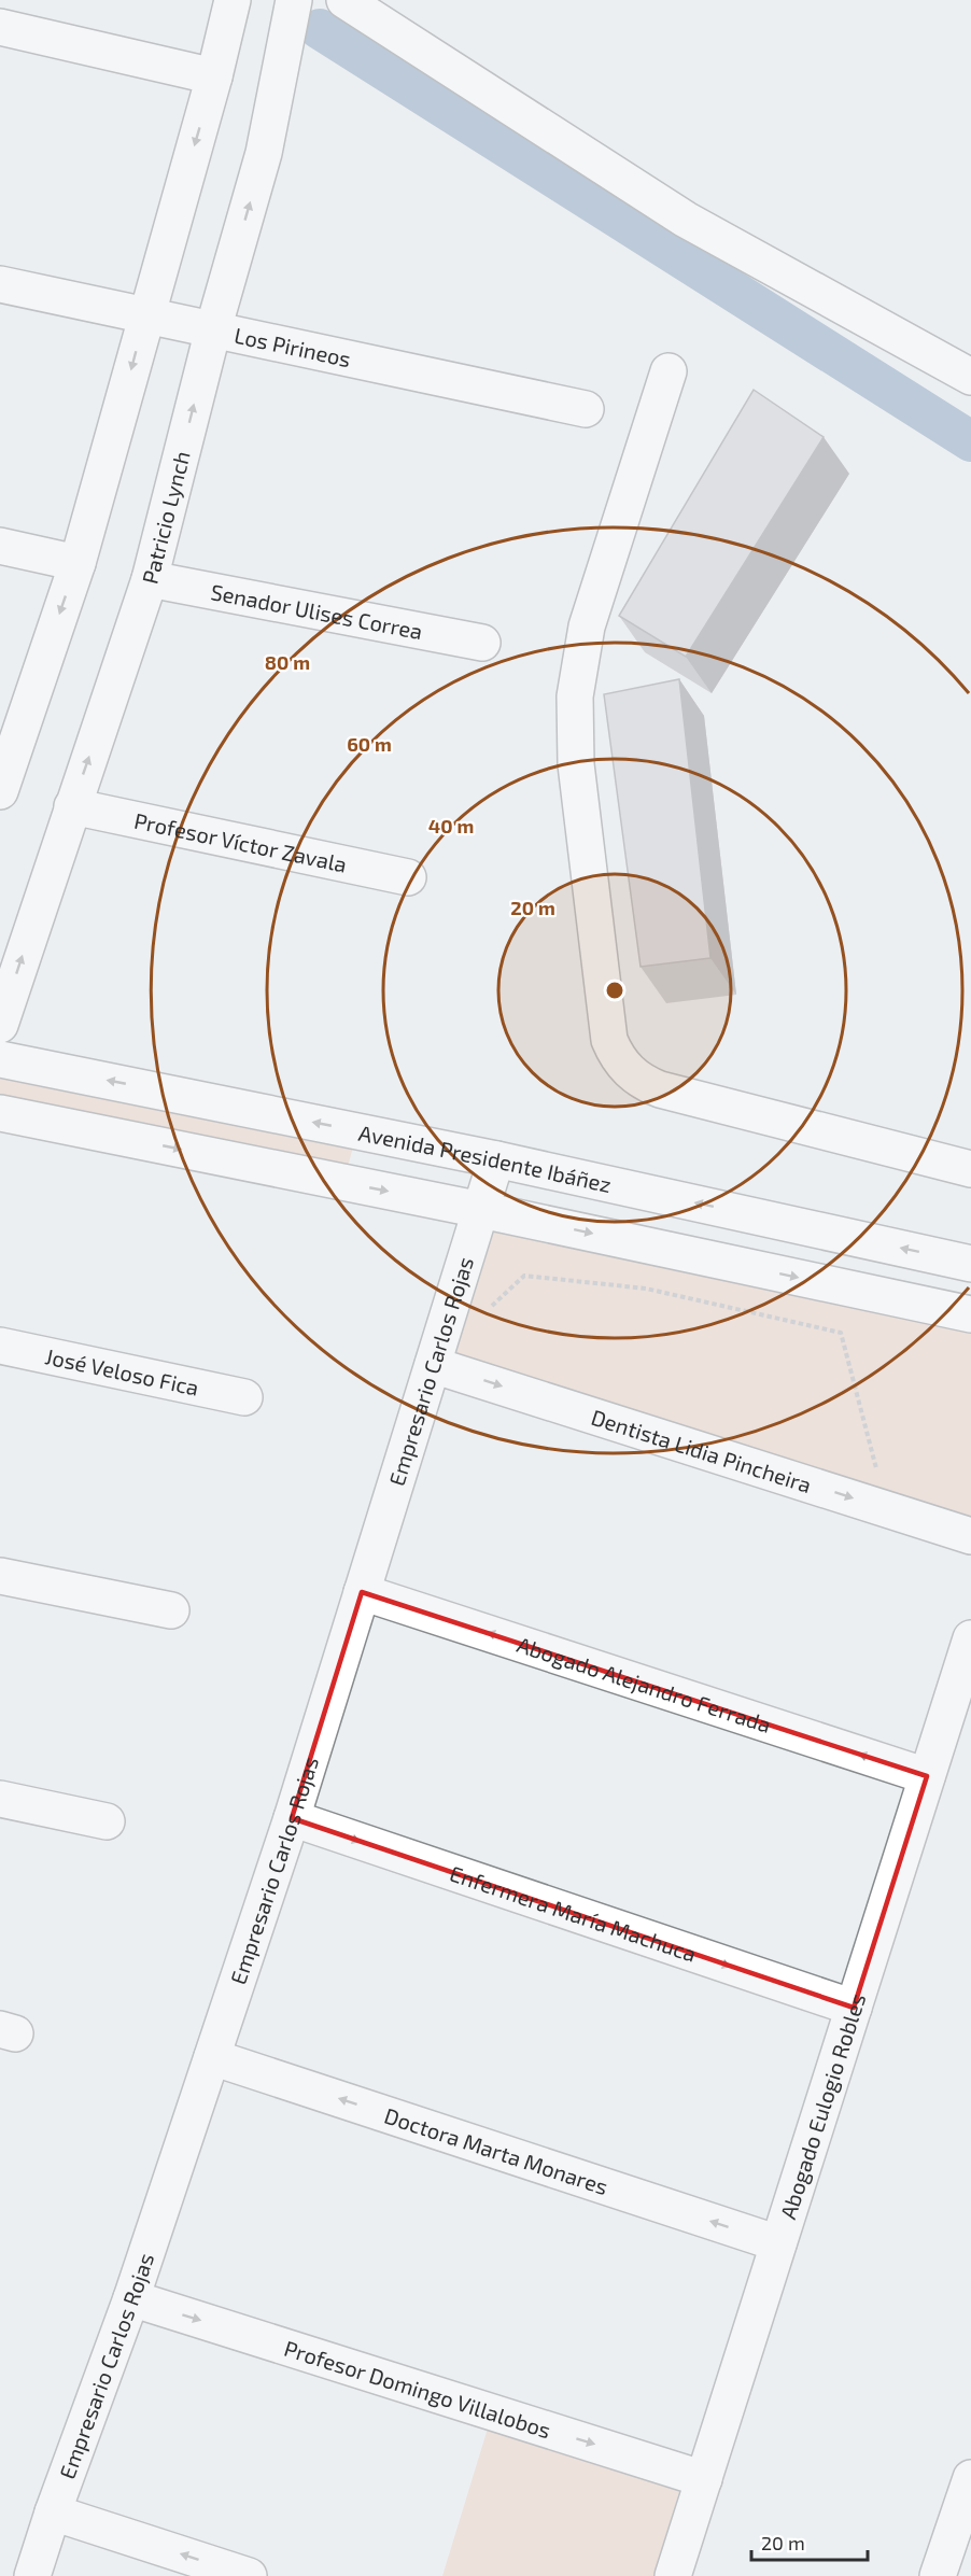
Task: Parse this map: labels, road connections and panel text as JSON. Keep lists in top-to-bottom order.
{
  "streets": {
    "street": [
      "Los Pirineos",
      "Patricio Lynch",
      "Senador Ulises Correa",
      "Profesor Víctor Zavala",
      "Avenida Presidente Ibáñez",
      "José Veloso Fica",
      "Empresario Carlos Rojas",
      "Dentista Lidia Pincheira",
      "Abogado Alejandro Ferrada",
      "Enfermera María Machuca",
      "Abogado Eulogio Robles",
      "Doctora Marta Monares",
      "Profesor Domingo Villalobos"
    ]
  },
  "crossings": [
    ["Los Pirineos", "Patricio Lynch"],
    ["Patricio Lynch", "Senador Ulises Correa"],
    ["Patricio Lynch", "Profesor Víctor Zavala"],
    ["Avenida Presidente Ibáñez", "Empresario Carlos Rojas"],
    ["Empresario Carlos Rojas", "Dentista Lidia Pincheira"],
    ["Empresario Carlos Rojas", "Abogado Alejandro Ferrada"],
    ["Empresario Carlos Rojas", "Enfermera María Machuca"],
    ["Empresario Carlos Rojas", "Doctora Marta Monares"],
    ["Empresario Carlos Rojas", "Profesor Domingo Villalobos"],
    ["Abogado Alejandro Ferrada", "Abogado Eulogio Robles"],
    ["Enfermera María Machuca", "Abogado Eulogio Robles"],
    ["Abogado Eulogio Robles", "Doctora Marta Monares"],
    ["Abogado Eulogio Robles", "Profesor Domingo Villalobos"]
  ],
  "one_way": ["Abogado Alejandro Ferrada", "Enfermera María Machuca", "Doctora Marta Monares"],
  "scale_bar": "20 m",
  "rings": [
    "80 m",
    "60 m",
    "40 m",
    "20 m"
  ]
}
